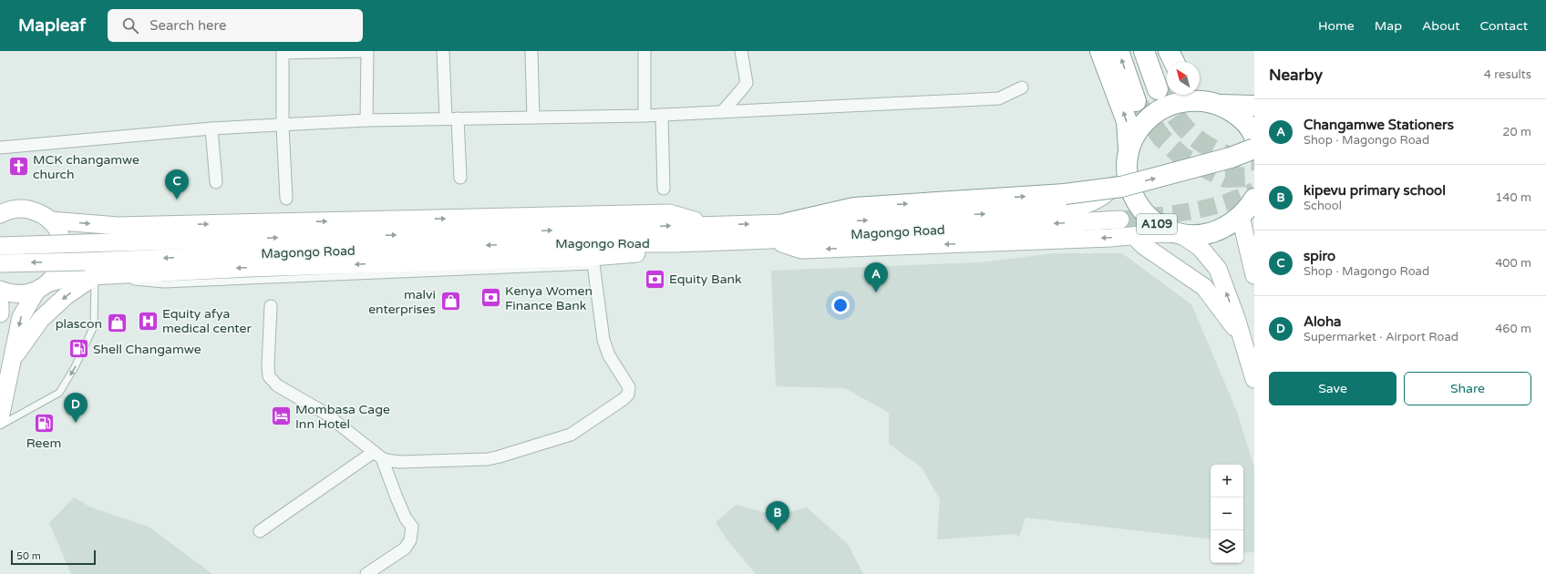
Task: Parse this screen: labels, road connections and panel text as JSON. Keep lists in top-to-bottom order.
{
  "streets": {
    "highway": ["A109"],
    "main road": ["Magongo Road"]
  },
  "crossings": [
    ["A109", "Magongo Road"]
  ],
  "places": {
    "church": ["MCK changamwe church"],
    "bank": ["Equity Bank", "Kenya Women Finance Bank"],
    "shop": ["malvi enterprises", "plascon"],
    "hospital": ["Equity afya medical center"],
    "fuel station": ["Shell Changamwe", "Reem"],
    "hotel": ["Mombasa Cage Inn Hotel"]
  },
  "scale_bar": "50 m",
  "north": "top left",
  "page": {
    "header": "Mapleaf",
    "search": "Search here",
    "nav": [
      "Home",
      "Map",
      "About",
      "Contact"
    ],
    "heading": ["Nearby", "4 results"],
    "list": [
      {
        "mark": "A",
        "name": "Changamwe Stationers",
        "note": "Shop · Magongo Road",
        "value": "20 m"
      },
      {
        "mark": "B",
        "name": "kipevu primary school",
        "note": "School",
        "value": "140 m"
      },
      {
        "mark": "C",
        "name": "spiro",
        "note": "Shop · Magongo Road",
        "value": "400 m"
      },
      {
        "mark": "D",
        "name": "Aloha",
        "note": "Supermarket · Airport Road",
        "value": "460 m"
      }
    ],
    "pins": [
      "C",
      "A",
      "D",
      "B"
    ],
    "buttons": ["Save", "Share"],
    "map_buttons": ["+", "−"],
    "scale": "50 m"
  }
}
